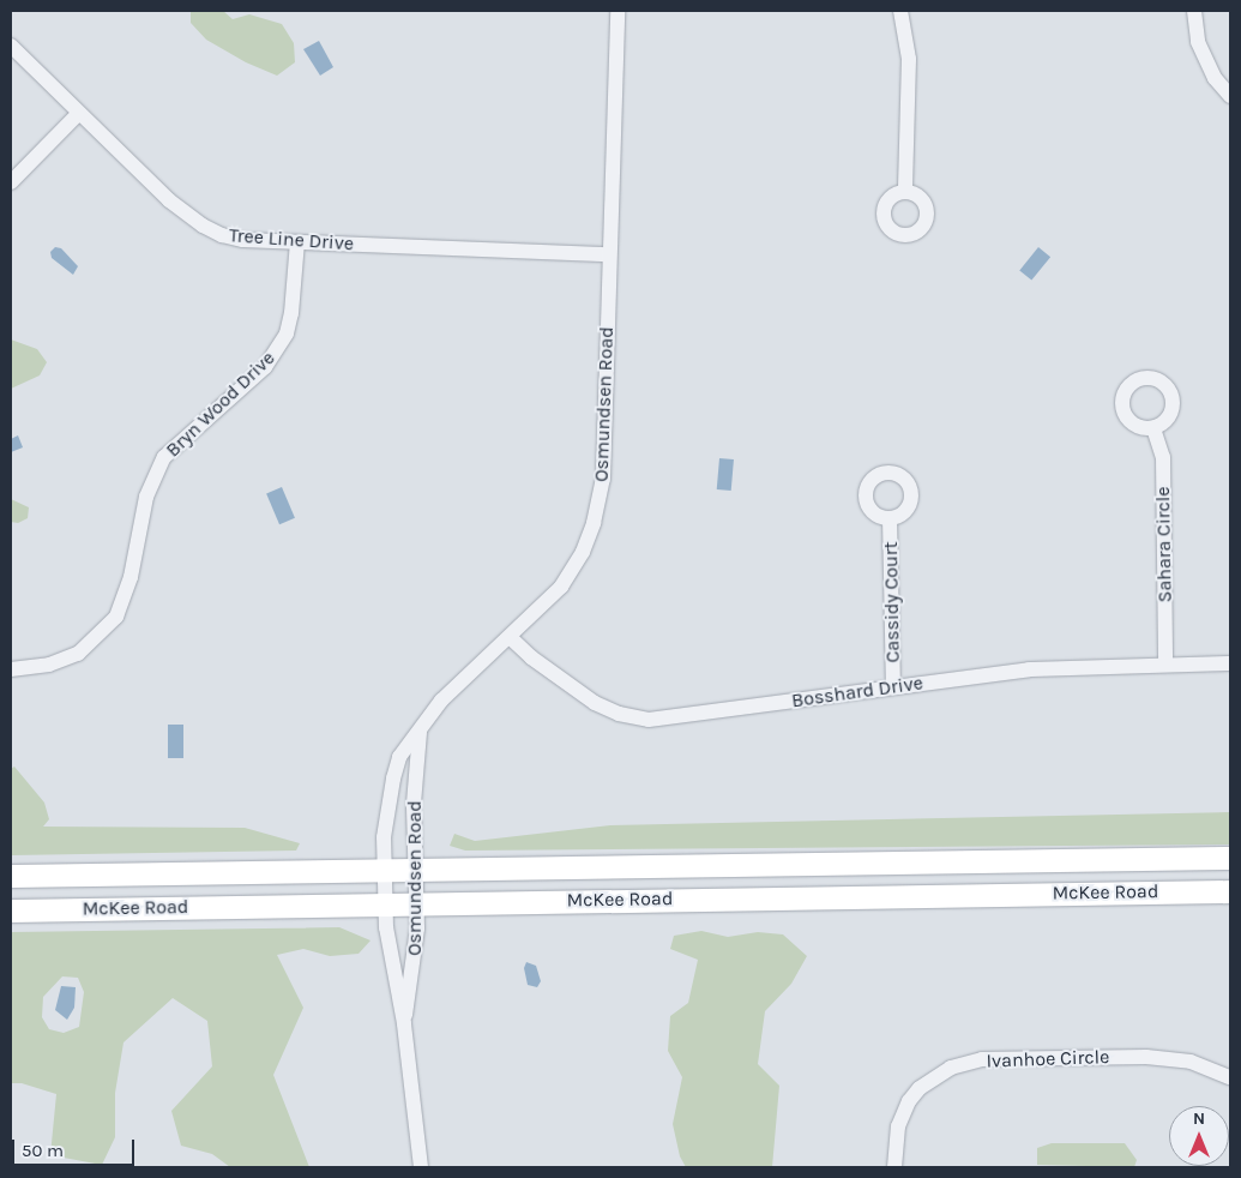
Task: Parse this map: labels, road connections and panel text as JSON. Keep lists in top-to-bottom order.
{
  "streets": {
    "main road": ["McKee Road"],
    "street": [
      "Tree Line Drive",
      "Bryn Wood Drive",
      "Osmundsen Road",
      "Sahara Circle",
      "Cassidy Court",
      "Bosshard Drive",
      "Ivanhoe Circle"
    ]
  },
  "crossings": [
    ["Tree Line Drive", "Bryn Wood Drive"],
    ["Tree Line Drive", "Osmundsen Road"],
    ["Osmundsen Road", "Bosshard Drive"],
    ["Osmundsen Road", "McKee Road"],
    ["Sahara Circle", "Bosshard Drive"],
    ["Cassidy Court", "Bosshard Drive"]
  ],
  "scale_bar": "50 m",
  "north": "top"
}
